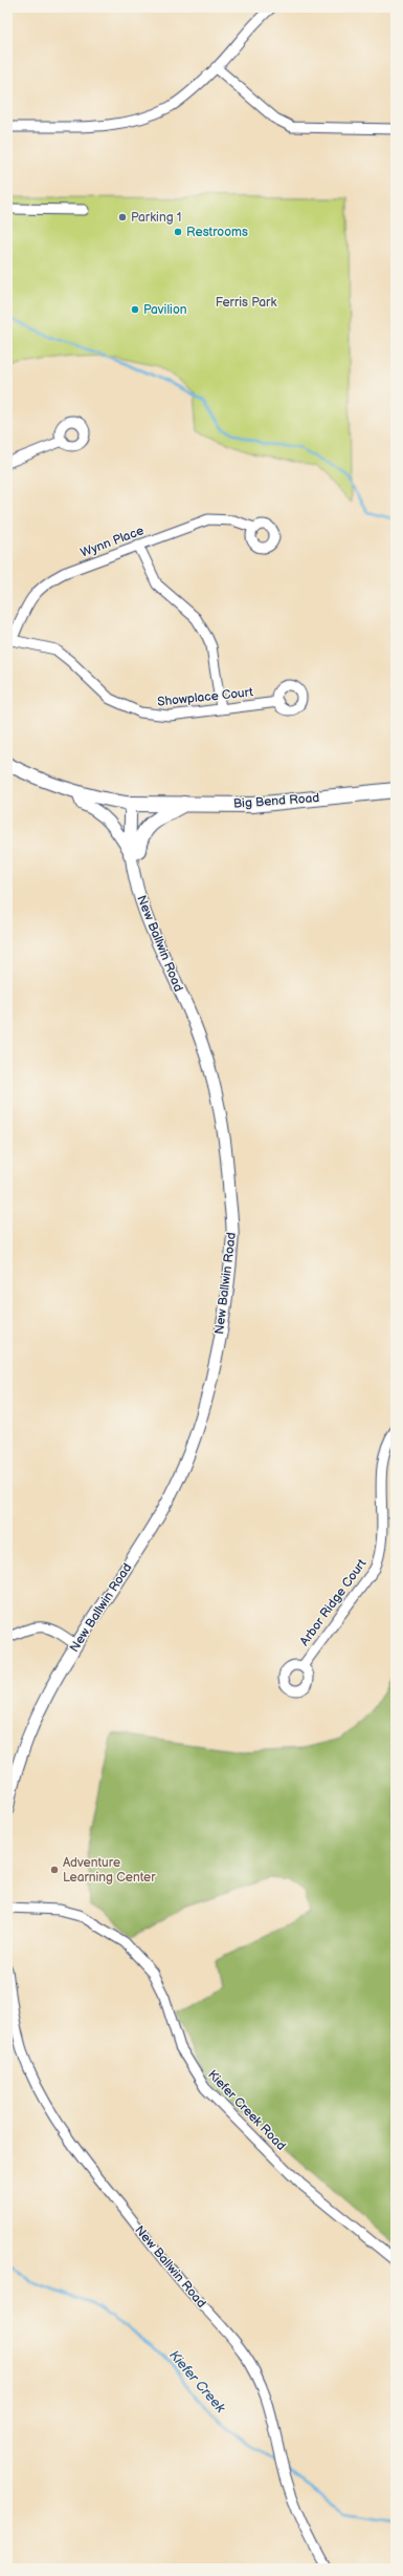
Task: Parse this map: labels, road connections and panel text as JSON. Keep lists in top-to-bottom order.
{
  "streets": {
    "main road": ["Big Bend Road"],
    "street": [
      "Wynn Place",
      "Showplace Court",
      "New Ballwin Road",
      "Arbor Ridge Court",
      "Kiefer Creek Road"
    ]
  },
  "crossings": [
    ["Wynn Place", "Showplace Court"],
    ["Big Bend Road", "New Ballwin Road"]
  ],
  "water": ["Kiefer Creek"],
  "parks": ["Ferris Park"],
  "places": [
    "Parking 1",
    "Restrooms",
    "Pavilion",
    "Adventure Learning Center"
  ]
}
